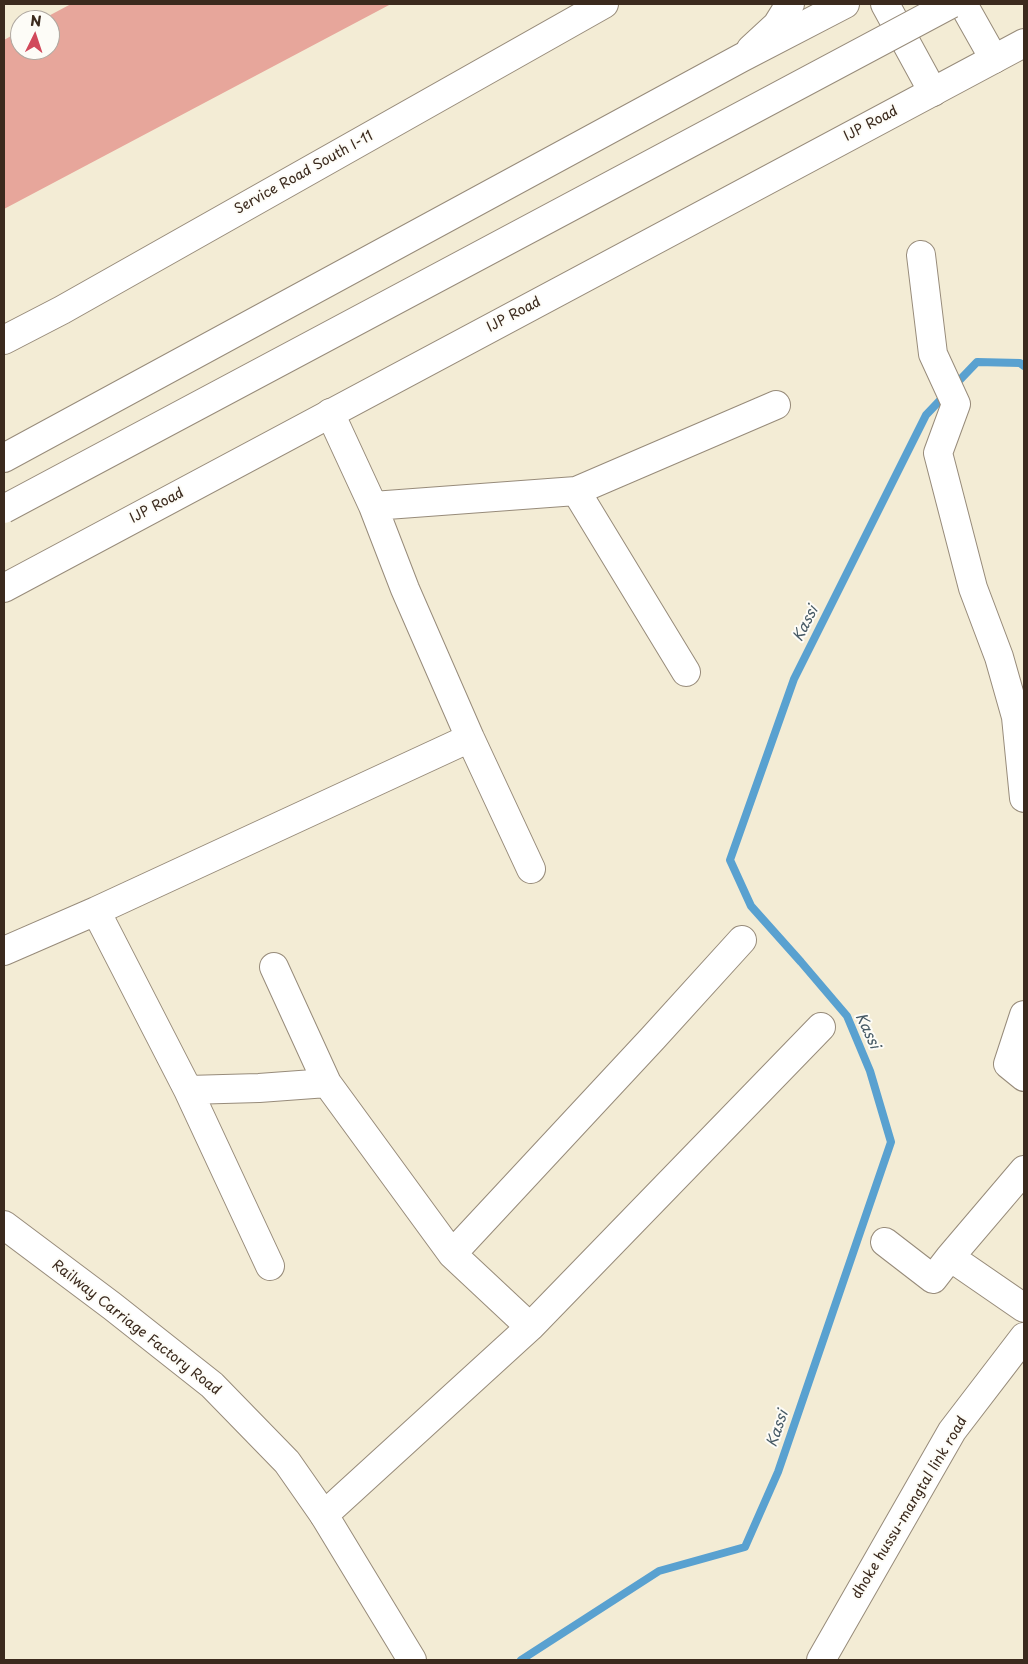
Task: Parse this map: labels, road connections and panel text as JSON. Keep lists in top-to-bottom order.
{
  "streets": {
    "main road": [
      "IJP Road",
      "Service Road South I-11",
      "Railway Carriage Factory Road",
      "dhoke hussu-mangtal link road"
    ]
  },
  "water": ["Kassi"],
  "north": "top"
}
